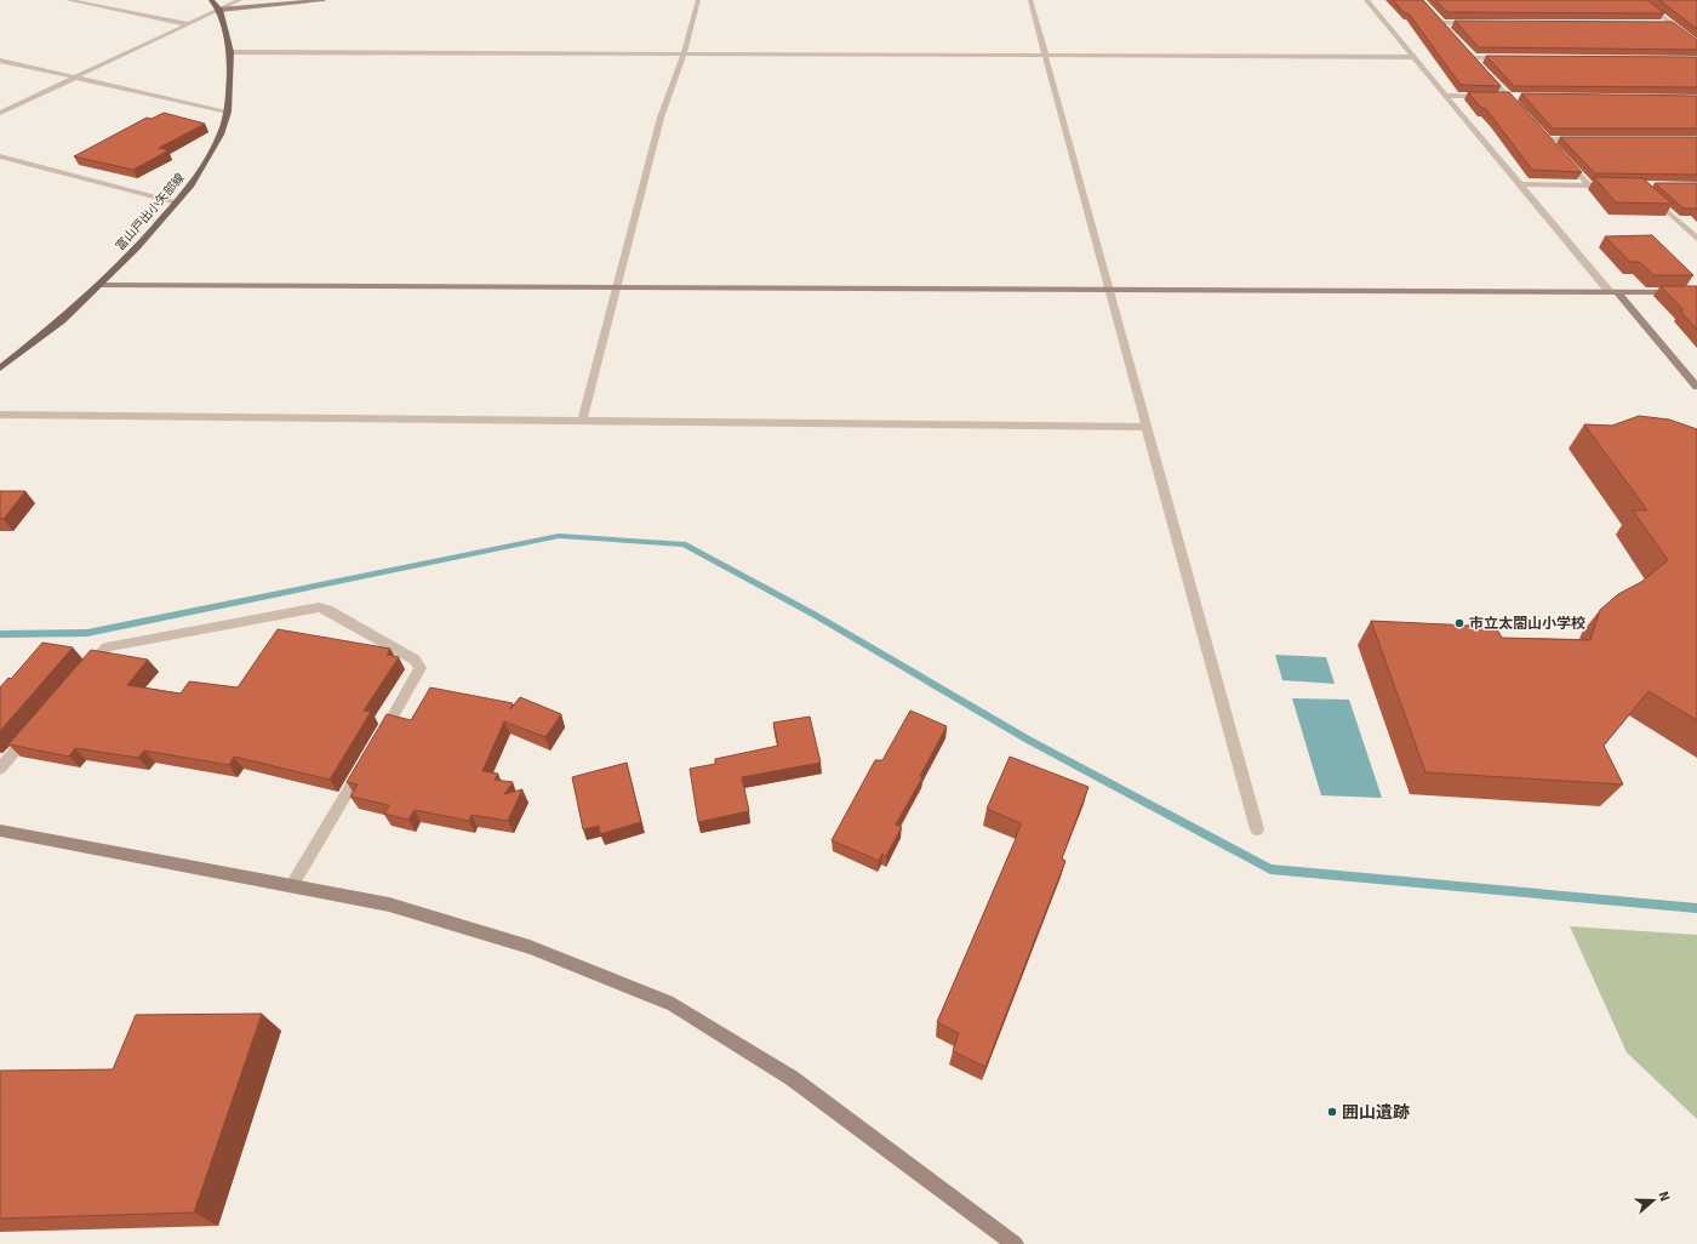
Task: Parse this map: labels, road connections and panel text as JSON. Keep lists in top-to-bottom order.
{
  "streets": {
    "main road": ["富山戸出小矢部線"]
  },
  "places": ["市立太閤山小学校", "囲山遺跡"],
  "north": "right"
}
